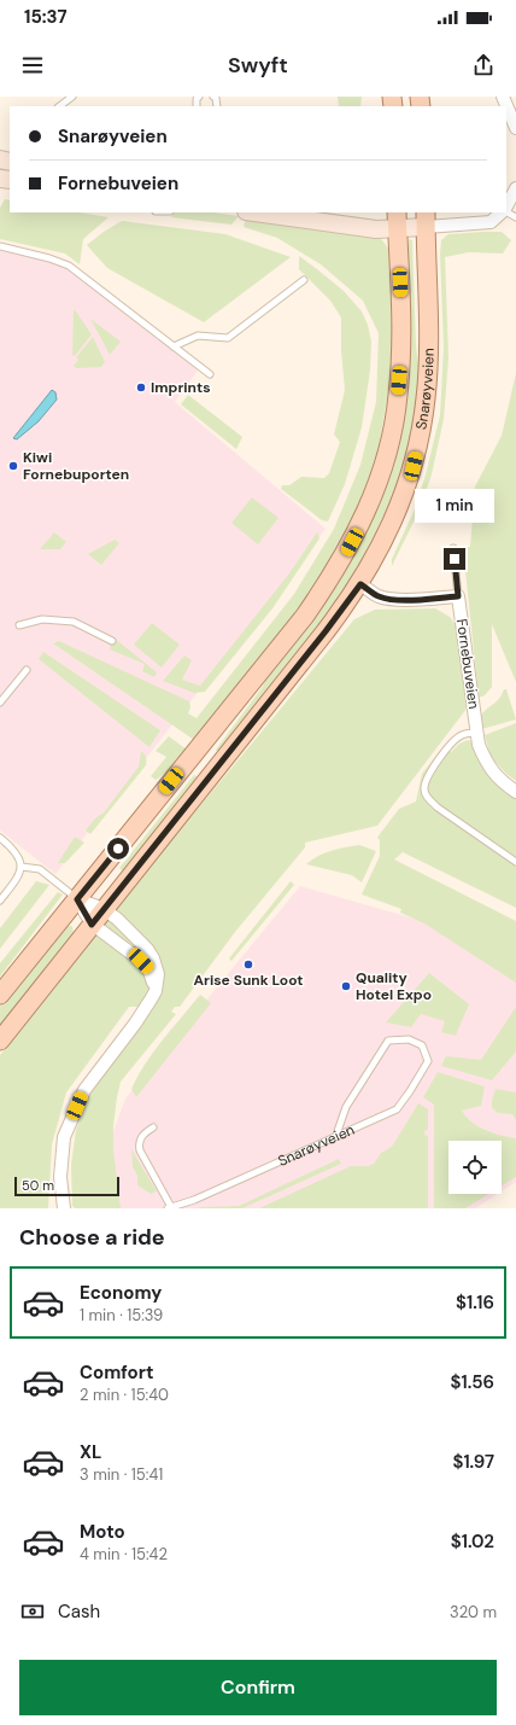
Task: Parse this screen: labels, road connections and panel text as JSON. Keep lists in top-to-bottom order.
{
  "streets": {
    "main road": ["Snarøyveien"],
    "street": ["Fornebuveien"]
  },
  "places": [
    "Imprints",
    "Kiwi Fornebuporten",
    "Arise Sunk Loot",
    "Quality Hotel Expo"
  ],
  "scale_bar": "50 m",
  "page": {
    "status": "15:37",
    "header": "Swyft",
    "banner": ["Snarøyveien", "Fornebuveien"],
    "bubble": "1 min",
    "scale": "50 m",
    "heading": "Choose a ride",
    "list": [
      {
        "name": "Economy",
        "note": "1 min · 15:39",
        "value": "$1.16"
      },
      {
        "name": "Comfort",
        "note": "2 min · 15:40",
        "value": "$1.56"
      },
      {
        "name": "XL",
        "note": "3 min · 15:41",
        "value": "$1.97"
      },
      {
        "name": "Moto",
        "note": "4 min · 15:42",
        "value": "$1.02"
      }
    ],
    "pay": ["Cash", "320 m"],
    "buttons": "Confirm"
  }
}
